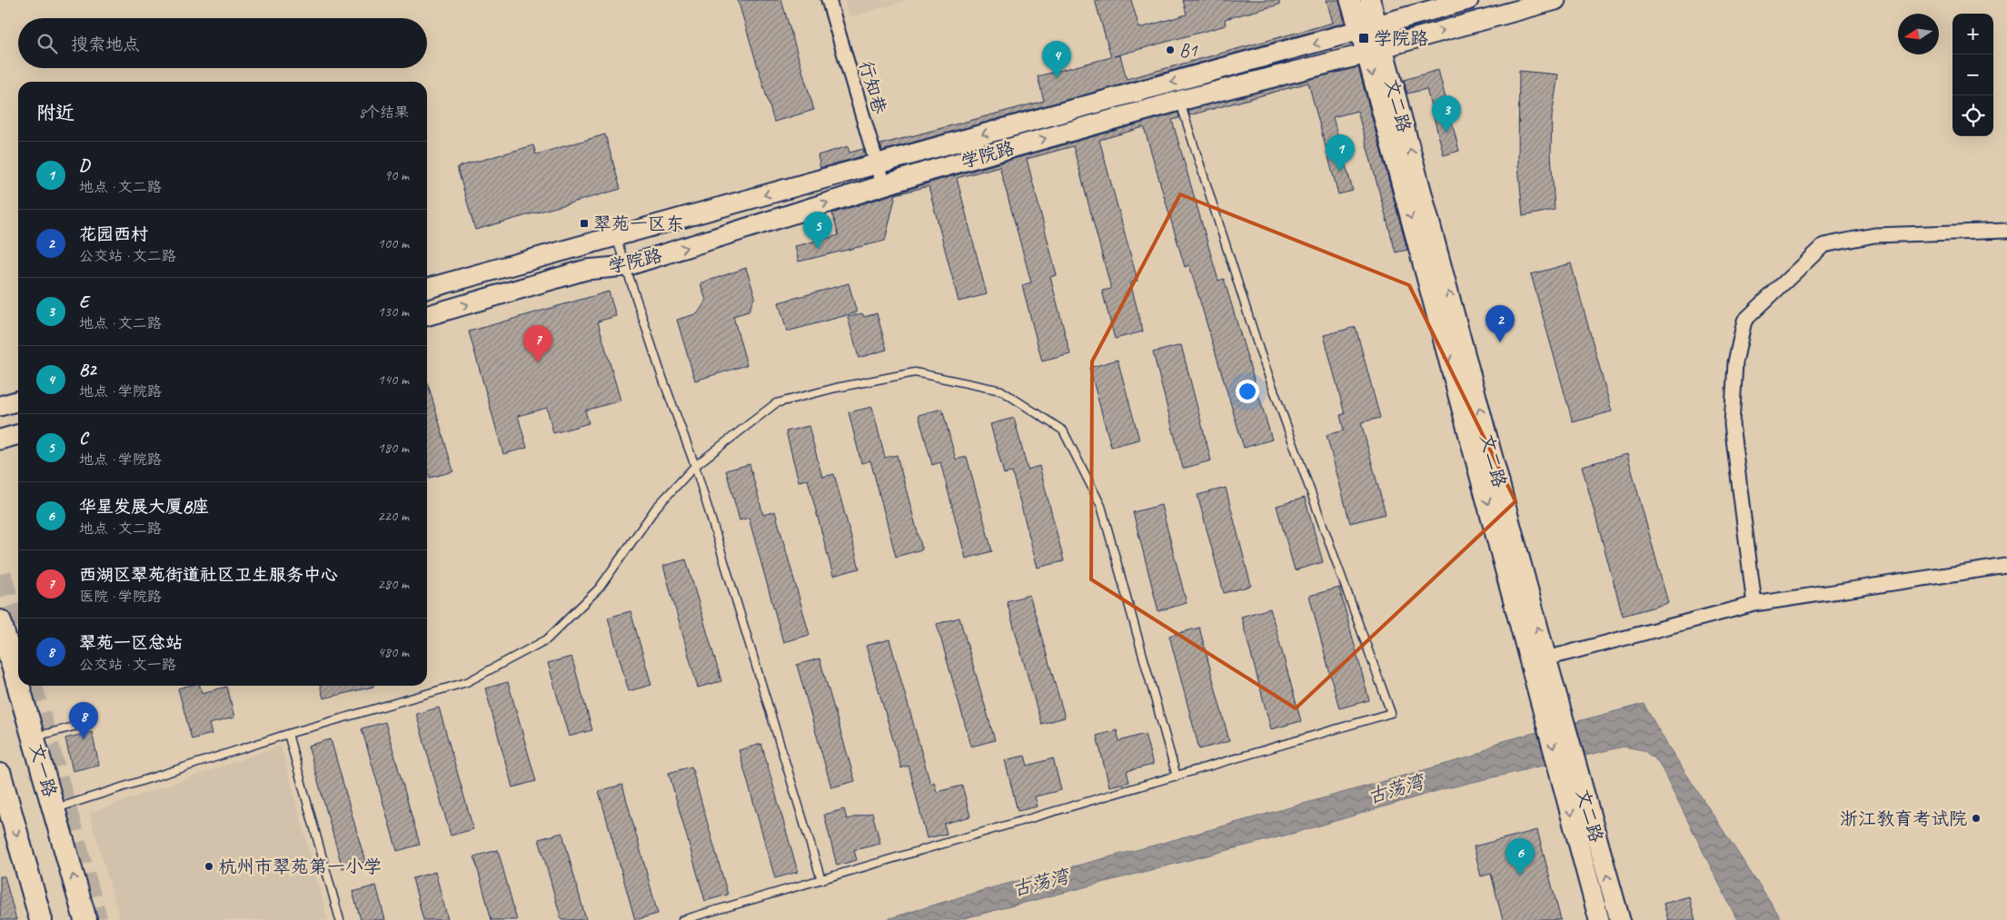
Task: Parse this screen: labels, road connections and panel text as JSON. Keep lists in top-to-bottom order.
{
  "streets": {
    "main road": ["文二路", "学院路", "文一路"],
    "street": ["行知巷"]
  },
  "crossings": [
    ["行知巷", "学院路"],
    ["文二路", "学院路"]
  ],
  "water": ["古荡湾"],
  "places": {
    "transit": ["学院路", "翠苑一区东"],
    "other": ["B1", "浙江教育考试院", "杭州市翠苑第一小学"]
  },
  "north": "left",
  "page": {
    "map_buttons": ["+", "−"],
    "search": "搜索地点",
    "pins": [
      "4",
      "3",
      "1",
      "5",
      "2",
      "7",
      "8",
      "6"
    ],
    "heading": ["附近", "8个结果"],
    "list": [
      {
        "mark": "1",
        "name": "D",
        "note": "地点 · 文二路",
        "value": "90 m"
      },
      {
        "mark": "2",
        "name": "花园西村",
        "note": "公交站 · 文二路",
        "value": "100 m"
      },
      {
        "mark": "3",
        "name": "E",
        "note": "地点 · 文二路",
        "value": "130 m"
      },
      {
        "mark": "4",
        "name": "B2",
        "note": "地点 · 学院路",
        "value": "140 m"
      },
      {
        "mark": "5",
        "name": "C",
        "note": "地点 · 学院路",
        "value": "180 m"
      },
      {
        "mark": "6",
        "name": "华星发展大厦B座",
        "note": "地点 · 文二路",
        "value": "220 m"
      },
      {
        "mark": "7",
        "name": "西湖区翠苑街道社区卫生服务中心",
        "note": "医院 · 学院路",
        "value": "280 m"
      },
      {
        "mark": "8",
        "name": "翠苑一区总站",
        "note": "公交站 · 文一路",
        "value": "480 m"
      }
    ]
  }
}
